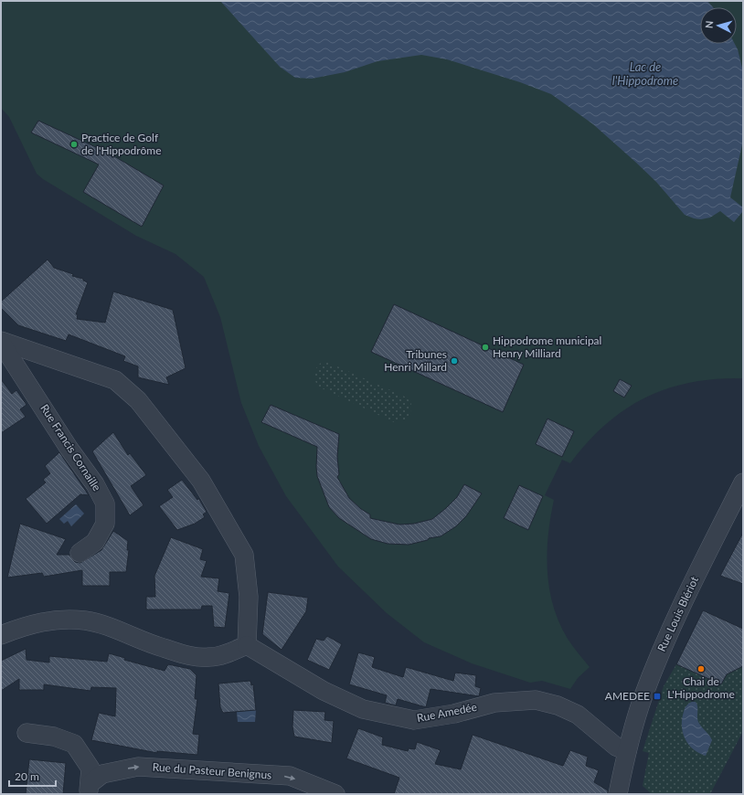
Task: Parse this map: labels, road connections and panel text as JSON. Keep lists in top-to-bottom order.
{
  "streets": {
    "street": [
      "Rue Francis Cornaille",
      "Rue Louis Blériot",
      "Rue Amedée",
      "Rue du Pasteur Benignus"
    ]
  },
  "crossings": [
    ["Rue Louis Blériot", "Rue Amedée"]
  ],
  "water": ["Lac de l'Hippodrome"],
  "places": {
    "other": [
      "Practice de Golf de l'Hippodrôme",
      "Hippodrome municipal Henry Milliard",
      "Tribunes Henri Millard",
      "Chai de L'Hippodrome"
    ],
    "transit": ["AMEDEE"]
  },
  "scale_bar": "20 m",
  "north": "left"
}
